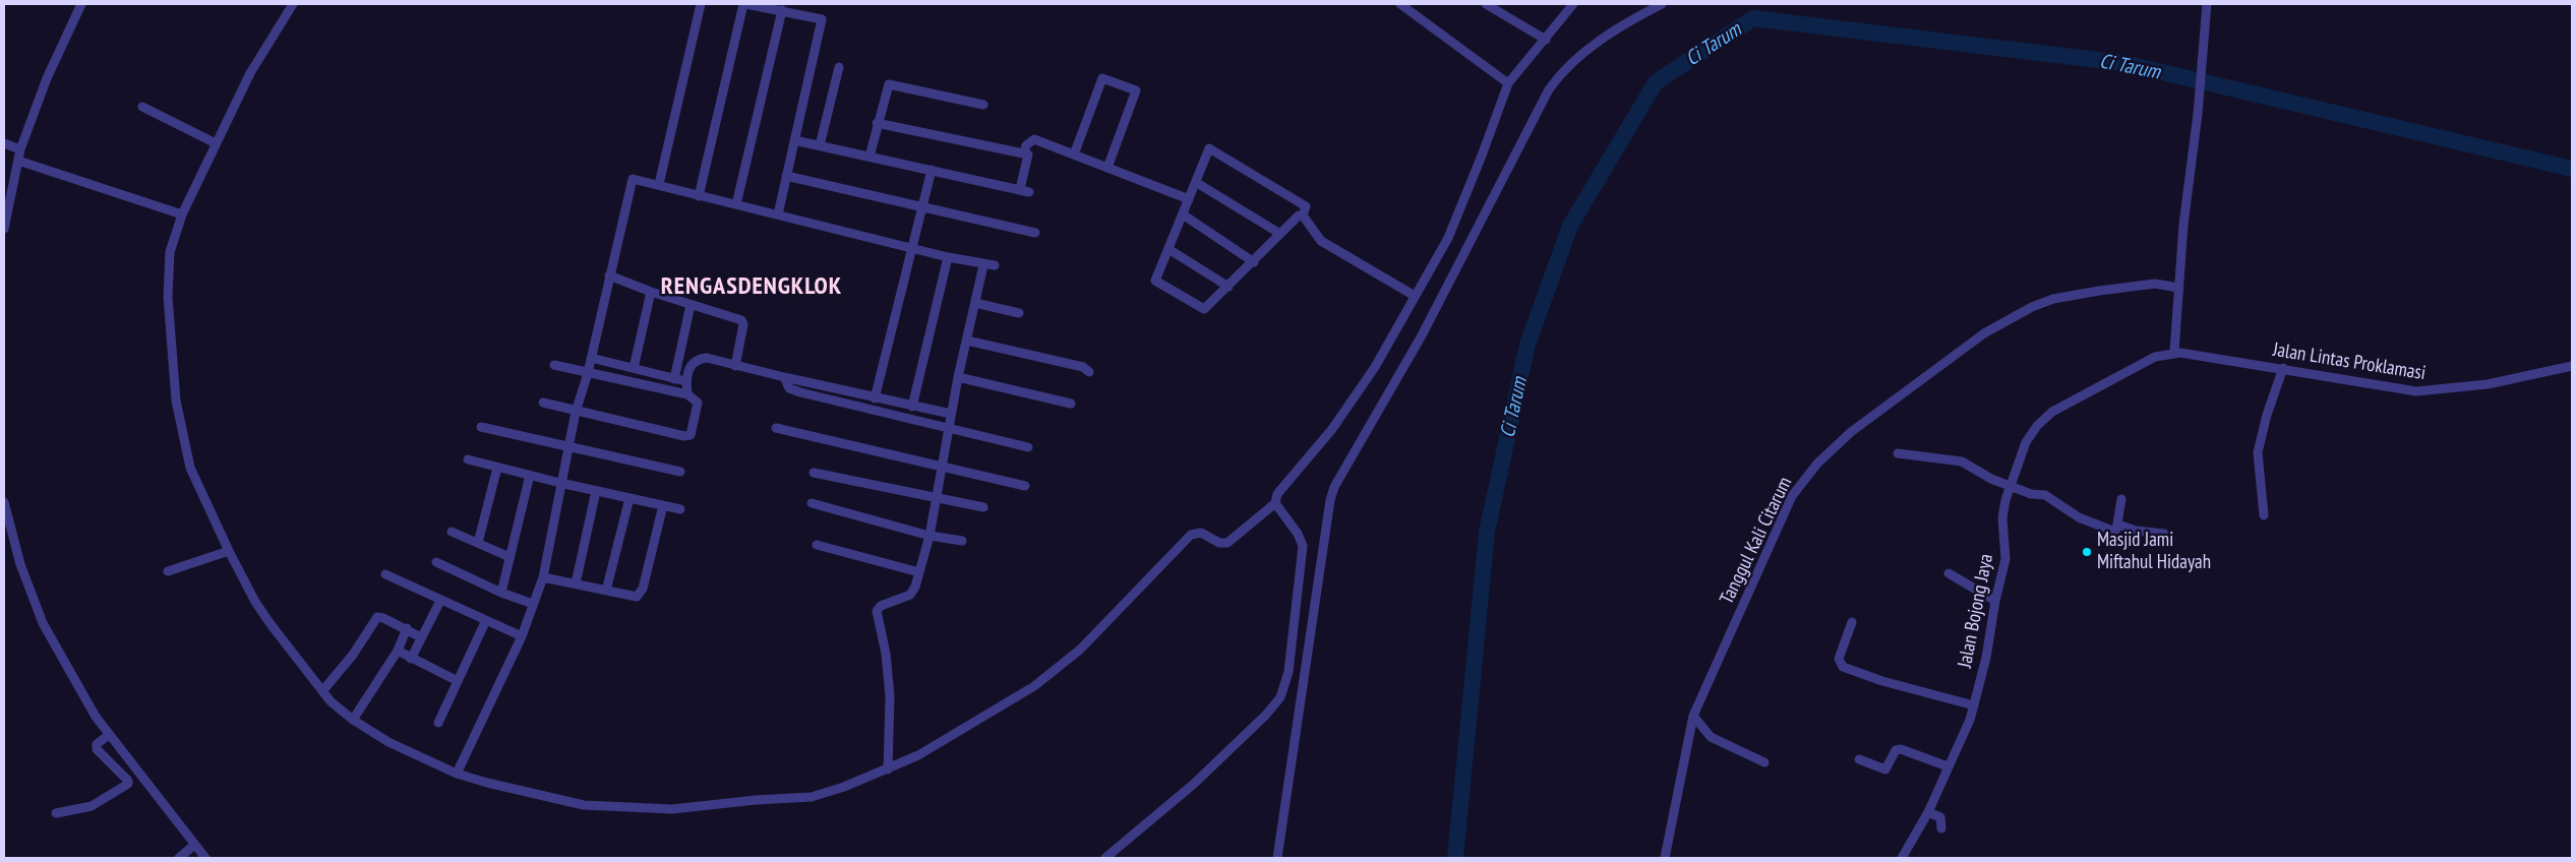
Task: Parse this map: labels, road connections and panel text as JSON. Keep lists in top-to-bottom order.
{
  "streets": {
    "street": ["Jalan Lintas Proklamasi", "Tanggul Kali Citarum", "Jalan Bojong Jaya"]
  },
  "crossings": [
    ["Jalan Lintas Proklamasi", "Jalan Bojong Jaya"]
  ],
  "districts": ["RENGASDENGKLOK"],
  "water": ["Ci Tarum"],
  "places": ["Masjid Jami Miftahul Hidayah"]
}
